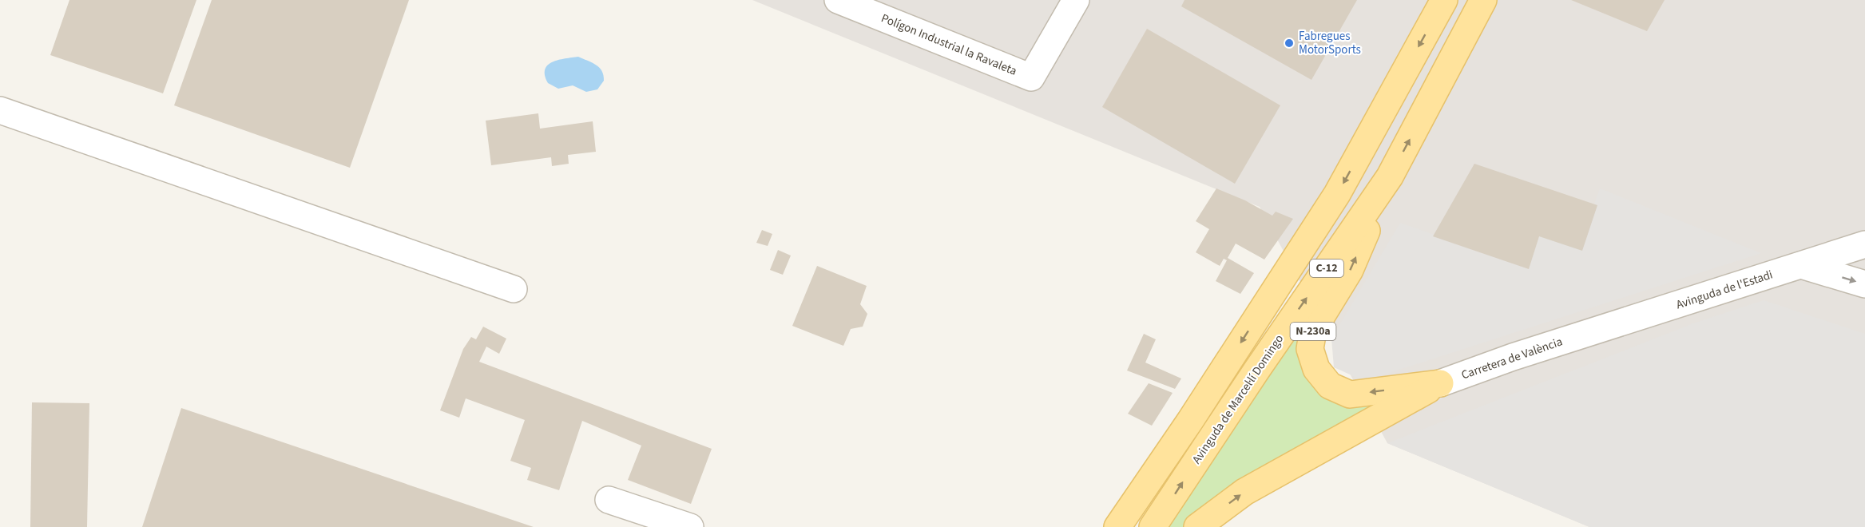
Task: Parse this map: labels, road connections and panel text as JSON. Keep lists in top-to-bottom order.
{
  "streets": {
    "main road": ["C-12", "N-230a", "Avinguda de Marcel·lí Domingo"],
    "street": ["Polígon Industrial la Ravaleta", "Avinguda de l'Estadi", "Carretera de València"]
  },
  "crossings": [
    ["Avinguda de l'Estadi", "Carretera de València"],
    ["N-230a", "Carretera de València"],
    ["N-230a", "Avinguda de Marcel·lí Domingo"]
  ],
  "places": ["Fabregues MotorSports"]
}
